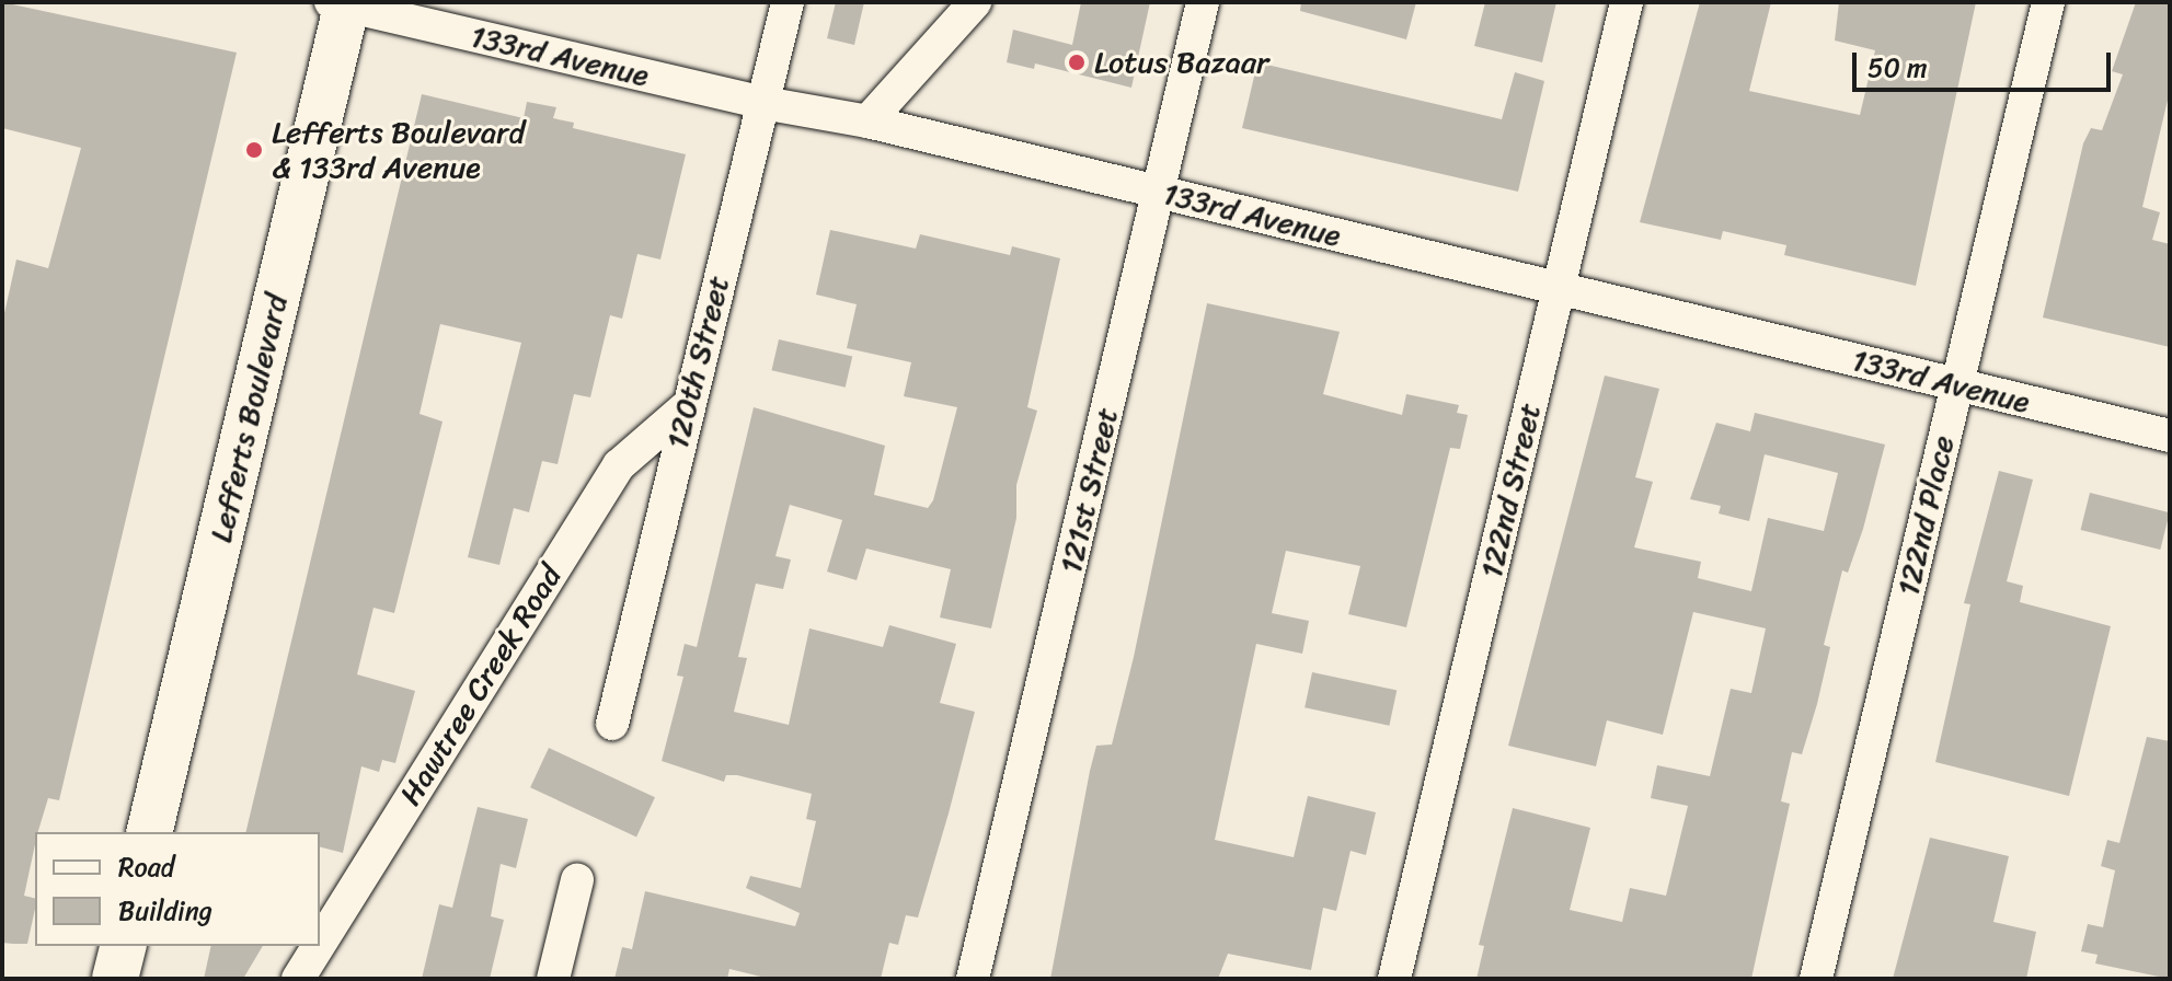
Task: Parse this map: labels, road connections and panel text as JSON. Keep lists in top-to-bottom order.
{
  "streets": {
    "main road": ["Lefferts Boulevard"],
    "street": [
      "133rd Avenue",
      "120th Street",
      "121st Street",
      "122nd Street",
      "122nd Place",
      "Hawtree Creek Road"
    ]
  },
  "crossings": [
    ["133rd Avenue", "120th Street"],
    ["133rd Avenue", "Lefferts Boulevard"],
    ["133rd Avenue", "121st Street"],
    ["133rd Avenue", "122nd Street"],
    ["133rd Avenue", "122nd Place"],
    ["120th Street", "Hawtree Creek Road"]
  ],
  "places": ["Lotus Bazaar", "Lefferts Boulevard & 133rd Avenue"],
  "legend": ["Road", "Building"],
  "scale_bar": "50 m"
}
